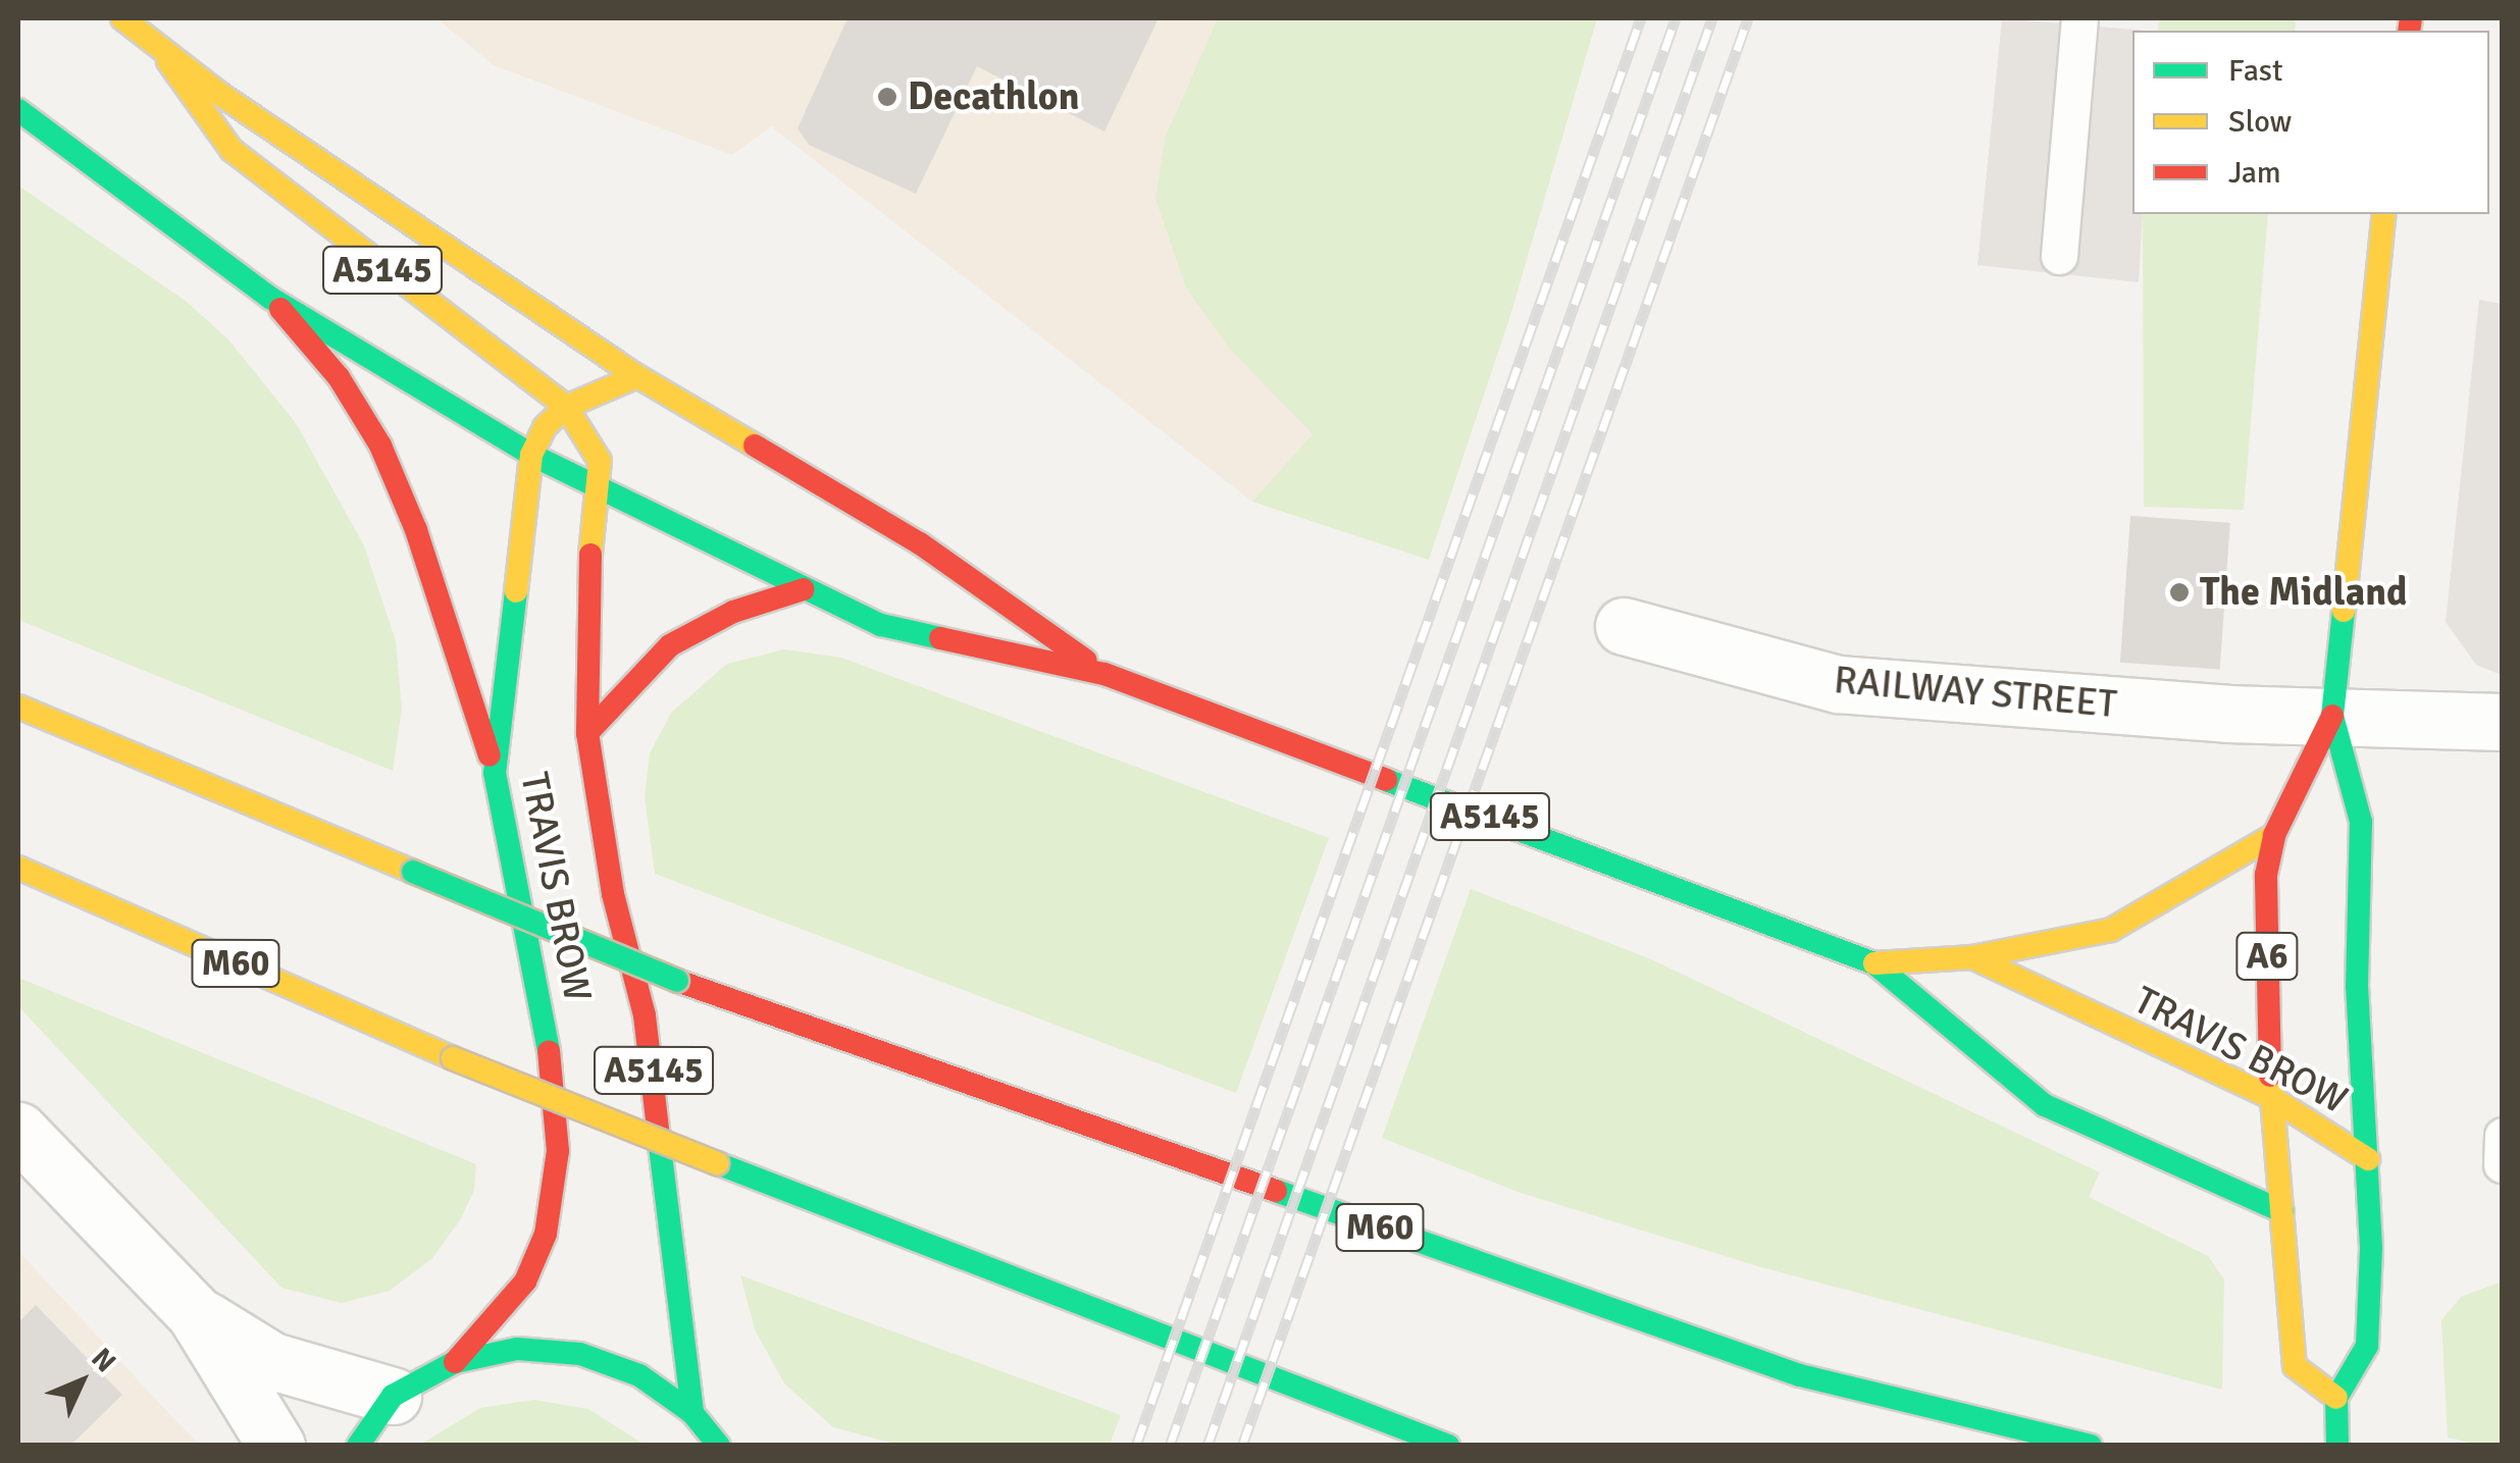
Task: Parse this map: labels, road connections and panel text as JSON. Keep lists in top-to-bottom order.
{
  "streets": {
    "main road": [
      "A5145",
      "TRAVIS BROW",
      "A6",
      "M60"
    ],
    "street": ["RAILWAY STREET"]
  },
  "crossings": [
    ["A5145", "TRAVIS BROW"],
    ["RAILWAY STREET", "A6"],
    ["TRAVIS BROW", "A6"]
  ],
  "places": ["Decathlon", "The Midland"],
  "legend": ["Fast", "Slow", "Jam"],
  "north": "top right"
}
